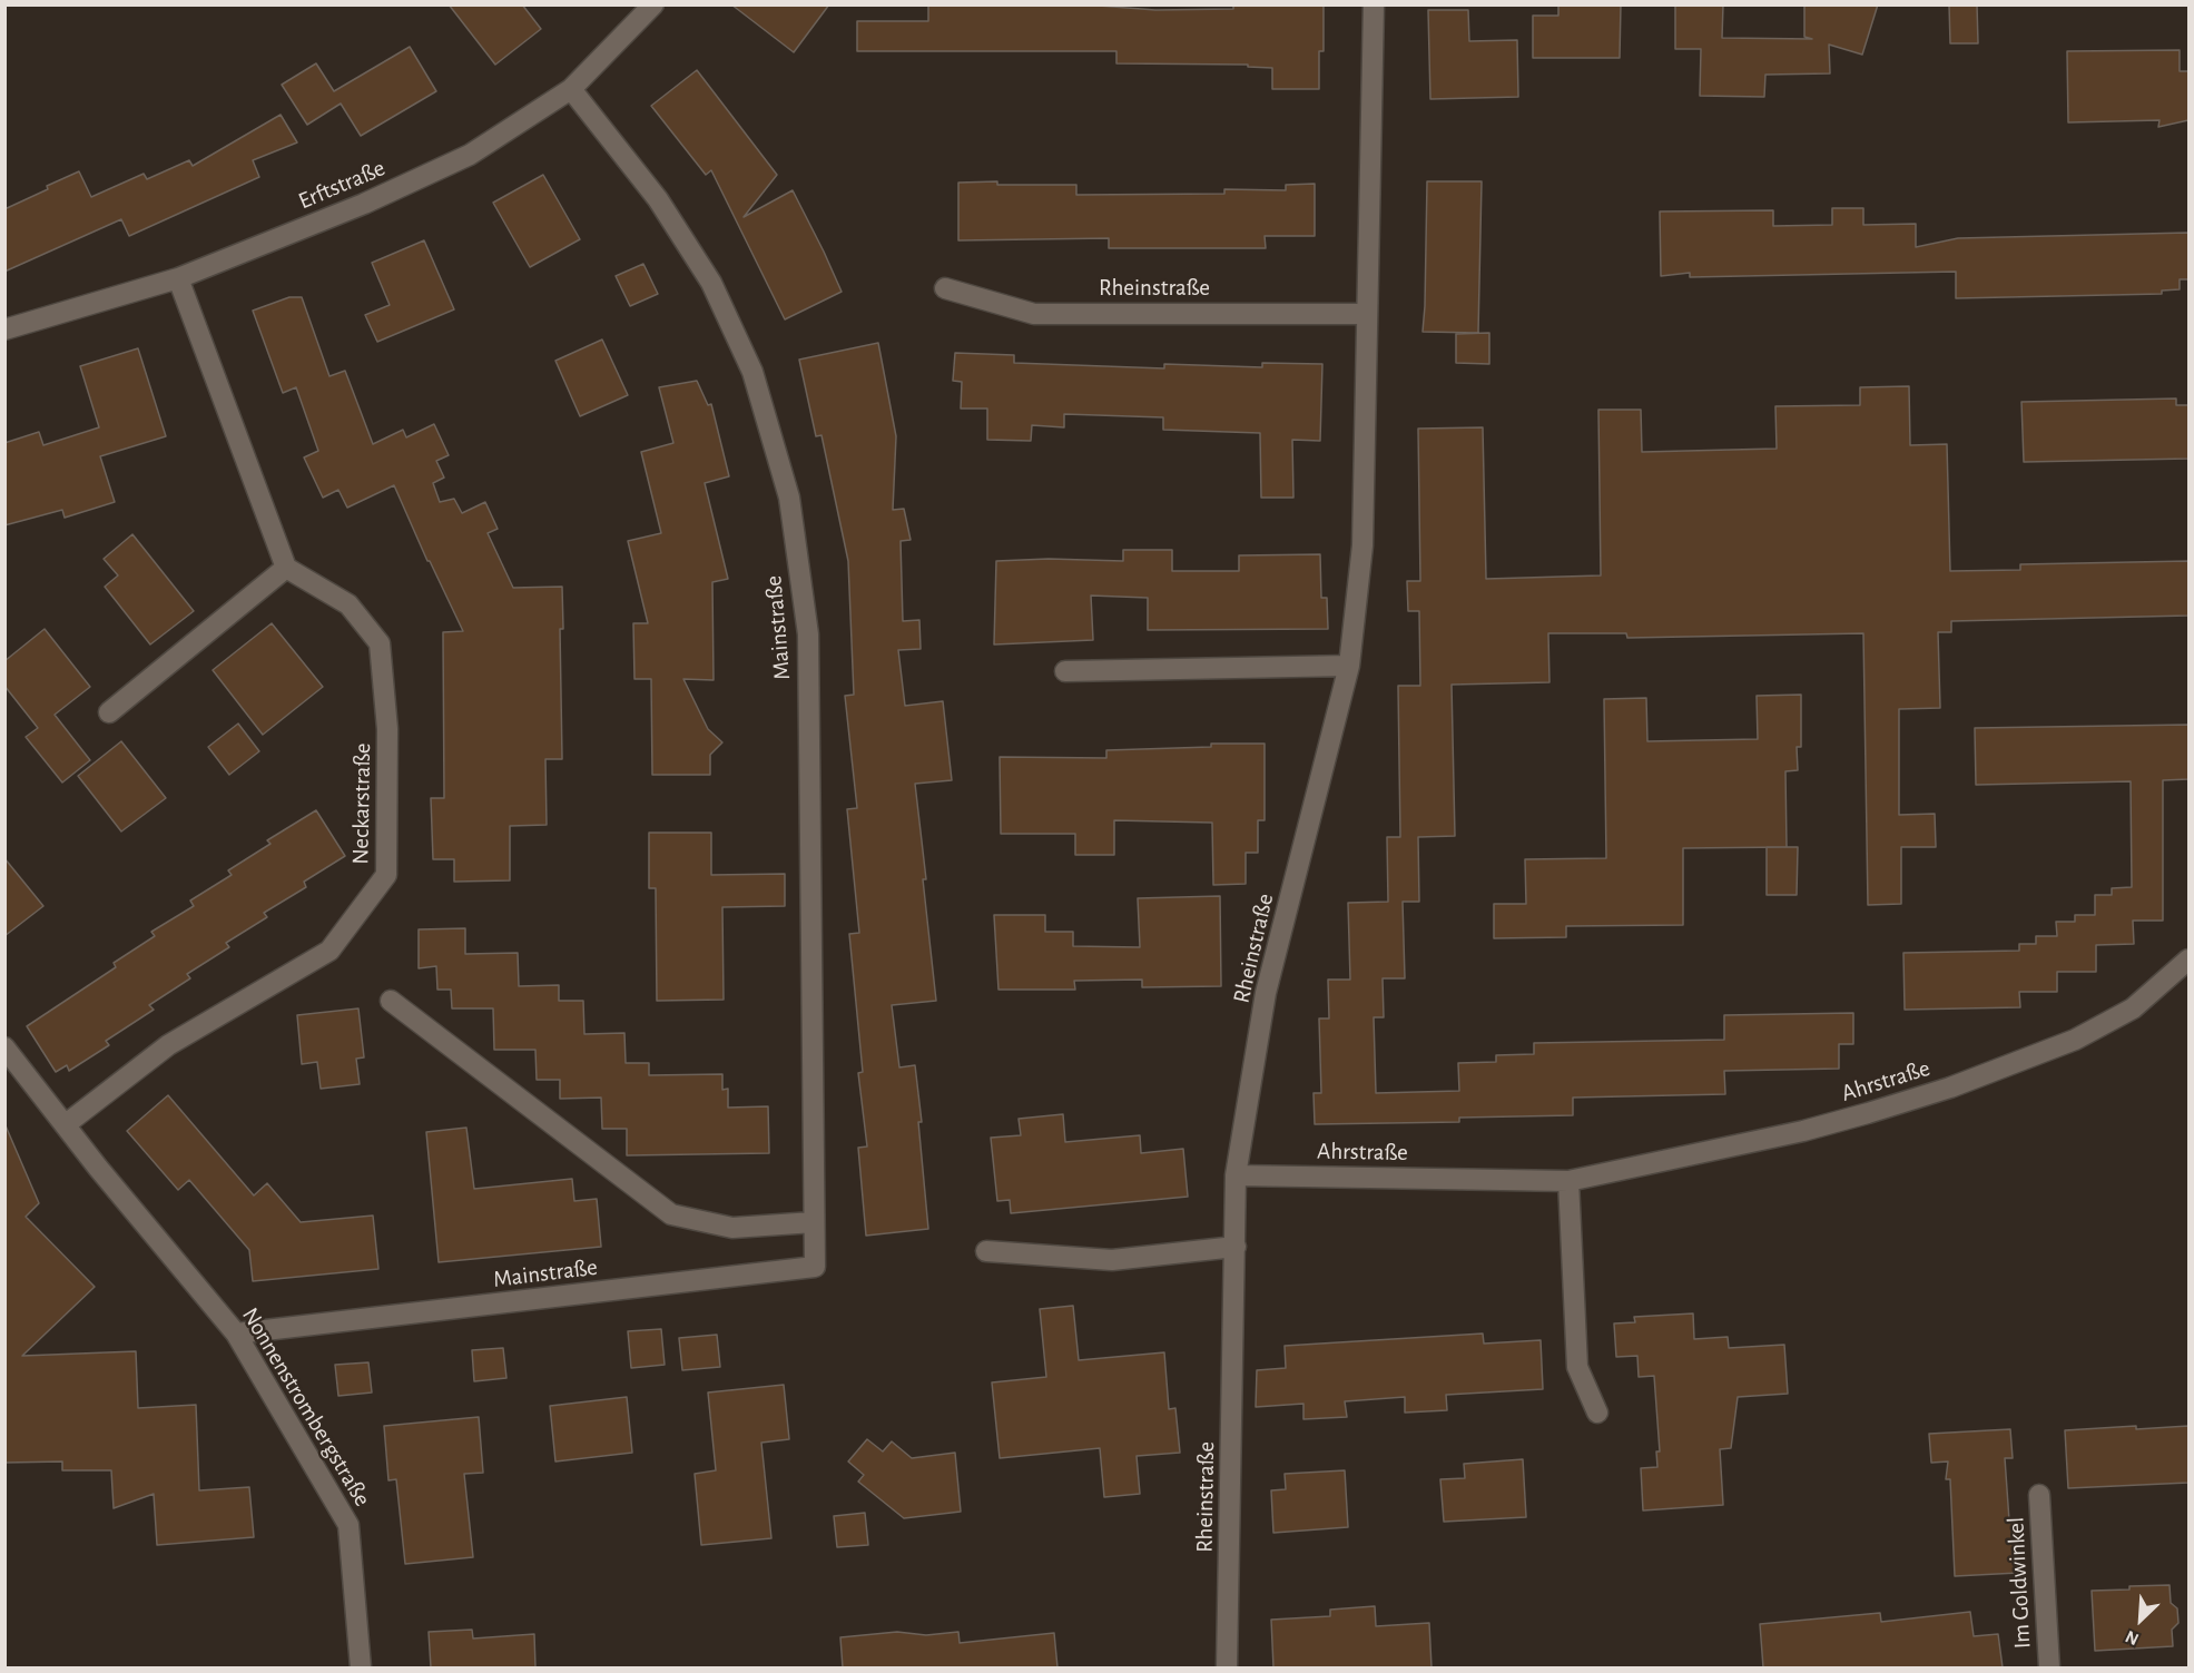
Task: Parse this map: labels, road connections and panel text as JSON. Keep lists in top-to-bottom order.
{
  "streets": {
    "street": [
      "Erftstraße",
      "Rheinstraße",
      "Mainstraße",
      "Neckarstraße",
      "Ahrstraße",
      "Nonnenstrombergstraße",
      "Im Goldwinkel"
    ]
  },
  "crossings": [
    ["Erftstraße", "Mainstraße"],
    ["Rheinstraße", "Ahrstraße"],
    ["Mainstraße", "Nonnenstrombergstraße"],
    ["Neckarstraße", "Nonnenstrombergstraße"]
  ],
  "north": "bottom left"
}
